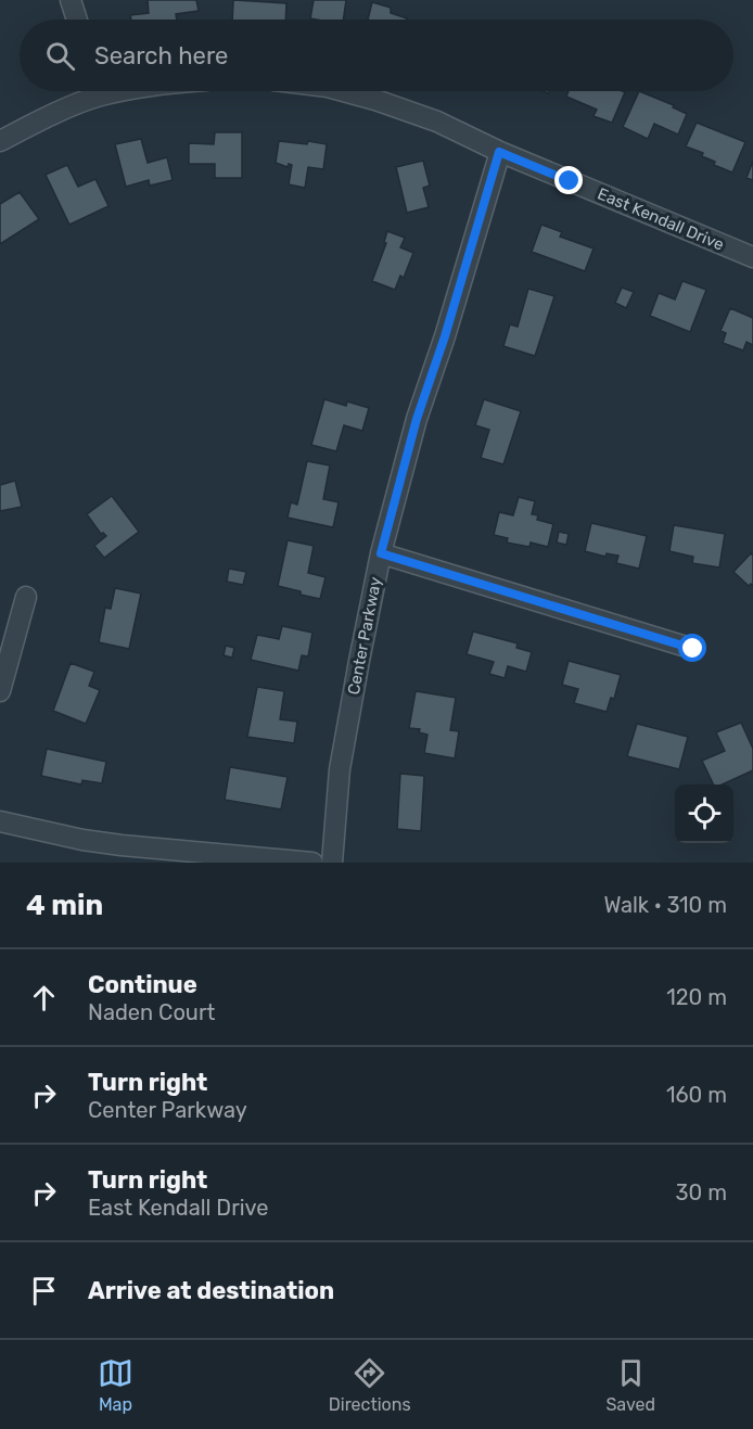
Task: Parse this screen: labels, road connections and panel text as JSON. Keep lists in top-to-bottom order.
{
  "streets": {
    "street": ["East Kendall Drive", "Center Parkway"]
  },
  "crossings": [
    ["East Kendall Drive", "Center Parkway"]
  ],
  "page": {
    "search": "Search here",
    "heading": ["4 min", "Walk · 310 m"],
    "list": [
      ["Continue", "Naden Court", "120 m"],
      ["Turn right", "Center Parkway", "160 m"],
      ["Turn right", "East Kendall Drive", "30 m"],
      "Arrive at destination"
    ],
    "nav": ["Map", "Directions", "Saved"]
  }
}
